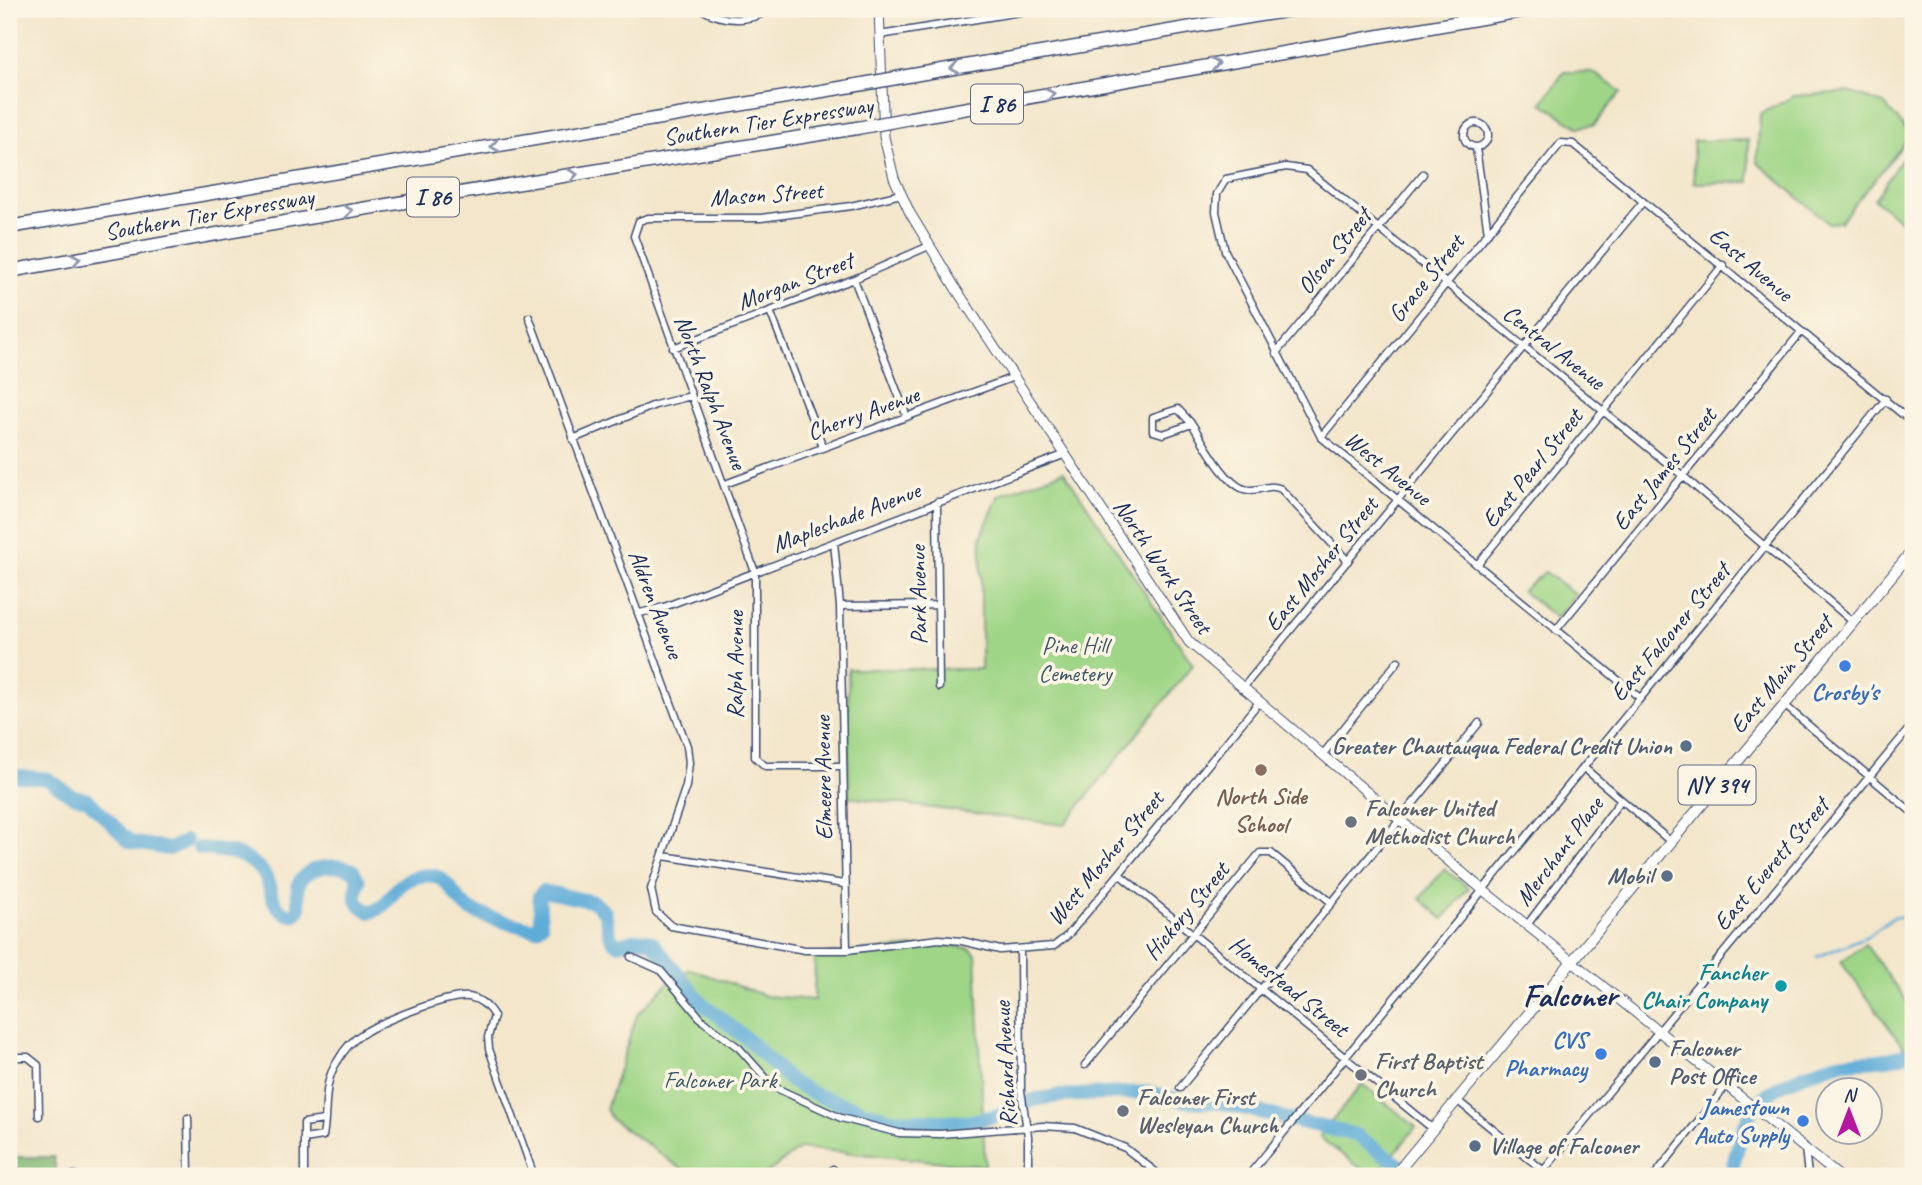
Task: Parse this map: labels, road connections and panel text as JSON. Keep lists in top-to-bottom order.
{
  "streets": {
    "highway": ["I 86", "Southern Tier Expressway"],
    "main road": ["East Main Street", "NY 394"],
    "street": [
      "Mason Street",
      "Olson Street",
      "East Avenue",
      "Grace Street",
      "Morgan Street",
      "Central Avenue",
      "North Ralph Avenue",
      "Cherry Avenue",
      "West Avenue",
      "East Pearl Street",
      "East James Street",
      "Mapleshade Avenue",
      "East Mosher Street",
      "North Work Street",
      "Park Avenue",
      "Aldren Avenue",
      "East Falconer Street",
      "Ralph Avenue",
      "Elmeere Avenue",
      "Merchant Place",
      "West Mosher Street",
      "East Everett Street",
      "Hickory Street",
      "Homestead Street",
      "Richard Avenue"
    ]
  },
  "crossings": [
    ["Mason Street", "North Ralph Avenue"],
    ["Mason Street", "North Work Street"],
    ["Olson Street", "Central Avenue"],
    ["Olson Street", "West Avenue"],
    ["East Avenue", "Grace Street"],
    ["East Avenue", "East Pearl Street"],
    ["East Avenue", "East James Street"],
    ["East Avenue", "East Mosher Street"],
    ["East Avenue", "East Falconer Street"],
    ["Grace Street", "Central Avenue"],
    ["Grace Street", "West Avenue"],
    ["Morgan Street", "North Ralph Avenue"],
    ["Morgan Street", "North Work Street"],
    ["Central Avenue", "West Avenue"],
    ["Central Avenue", "East Pearl Street"],
    ["Central Avenue", "East James Street"],
    ["Central Avenue", "East Mosher Street"],
    ["Central Avenue", "East Falconer Street"],
    ["Central Avenue", "East Main Street"],
    ["North Ralph Avenue", "Cherry Avenue"],
    ["North Ralph Avenue", "Mapleshade Avenue"],
    ["North Ralph Avenue", "Ralph Avenue"],
    ["Cherry Avenue", "North Work Street"],
    ["West Avenue", "East Pearl Street"],
    ["West Avenue", "East James Street"],
    ["West Avenue", "East Mosher Street"],
    ["West Avenue", "East Falconer Street"],
    ["Mapleshade Avenue", "North Work Street"],
    ["Mapleshade Avenue", "Park Avenue"],
    ["Mapleshade Avenue", "Aldren Avenue"],
    ["Mapleshade Avenue", "Ralph Avenue"],
    ["Mapleshade Avenue", "Elmeere Avenue"],
    ["East Mosher Street", "North Work Street"],
    ["North Work Street", "East Falconer Street"],
    ["North Work Street", "East Main Street"],
    ["North Work Street", "NY 394"],
    ["North Work Street", "Merchant Place"],
    ["North Work Street", "West Mosher Street"],
    ["North Work Street", "East Everett Street"],
    ["Aldren Avenue", "West Mosher Street"],
    ["East Falconer Street", "Homestead Street"],
    ["Ralph Avenue", "Elmeere Avenue"],
    ["East Main Street", "NY 394"],
    ["Elmeere Avenue", "West Mosher Street"],
    ["NY 394", "Homestead Street"],
    ["West Mosher Street", "Homestead Street"],
    ["West Mosher Street", "Richard Avenue"],
    ["Hickory Street", "Homestead Street"]
  ],
  "districts": ["Falconer"],
  "parks": ["Pine Hill Cemetery", "Falconer Park"],
  "places": [
    "Crosby's",
    "Greater Chautauqua Federal Credit Union",
    "North Side School",
    "Falconer United Methodist Church",
    "Mobil",
    "Fancher Chair Company",
    "CVS Pharmacy",
    "Falconer Post Office",
    "First Baptist Church",
    "Falconer First Wesleyan Church",
    "Jamestown Auto Supply",
    "Village of Falconer"
  ],
  "north": "top"
}
